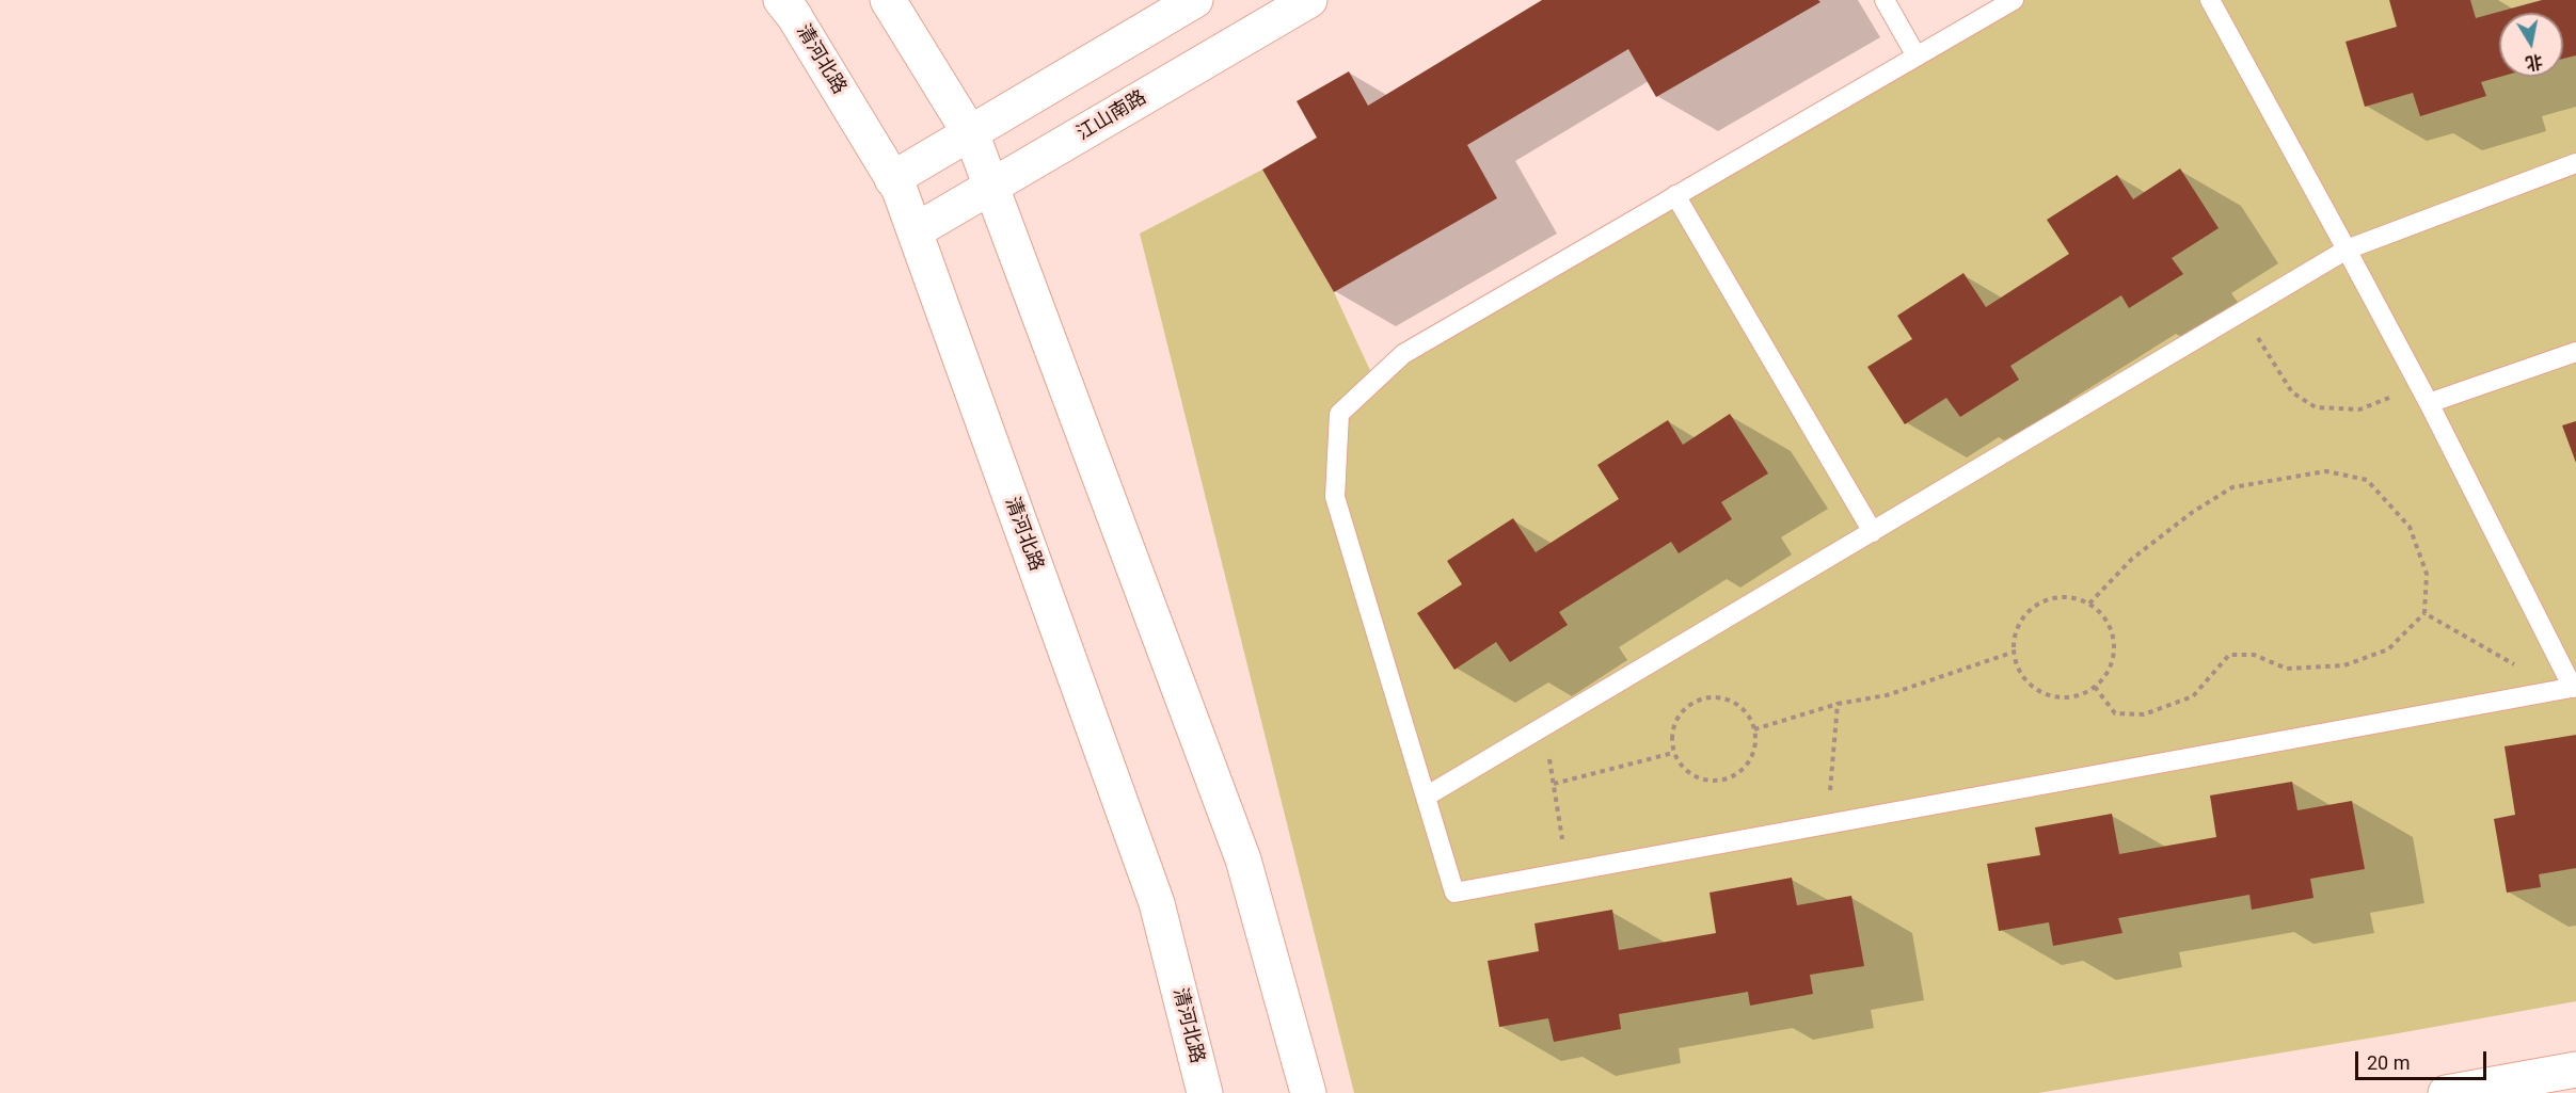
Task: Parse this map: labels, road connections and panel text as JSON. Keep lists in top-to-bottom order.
{
  "streets": {
    "main road": ["清河北路", "江山南路"]
  },
  "crossings": [
    ["清河北路", "江山南路"]
  ],
  "scale_bar": "20 m",
  "north": "bottom"
}
